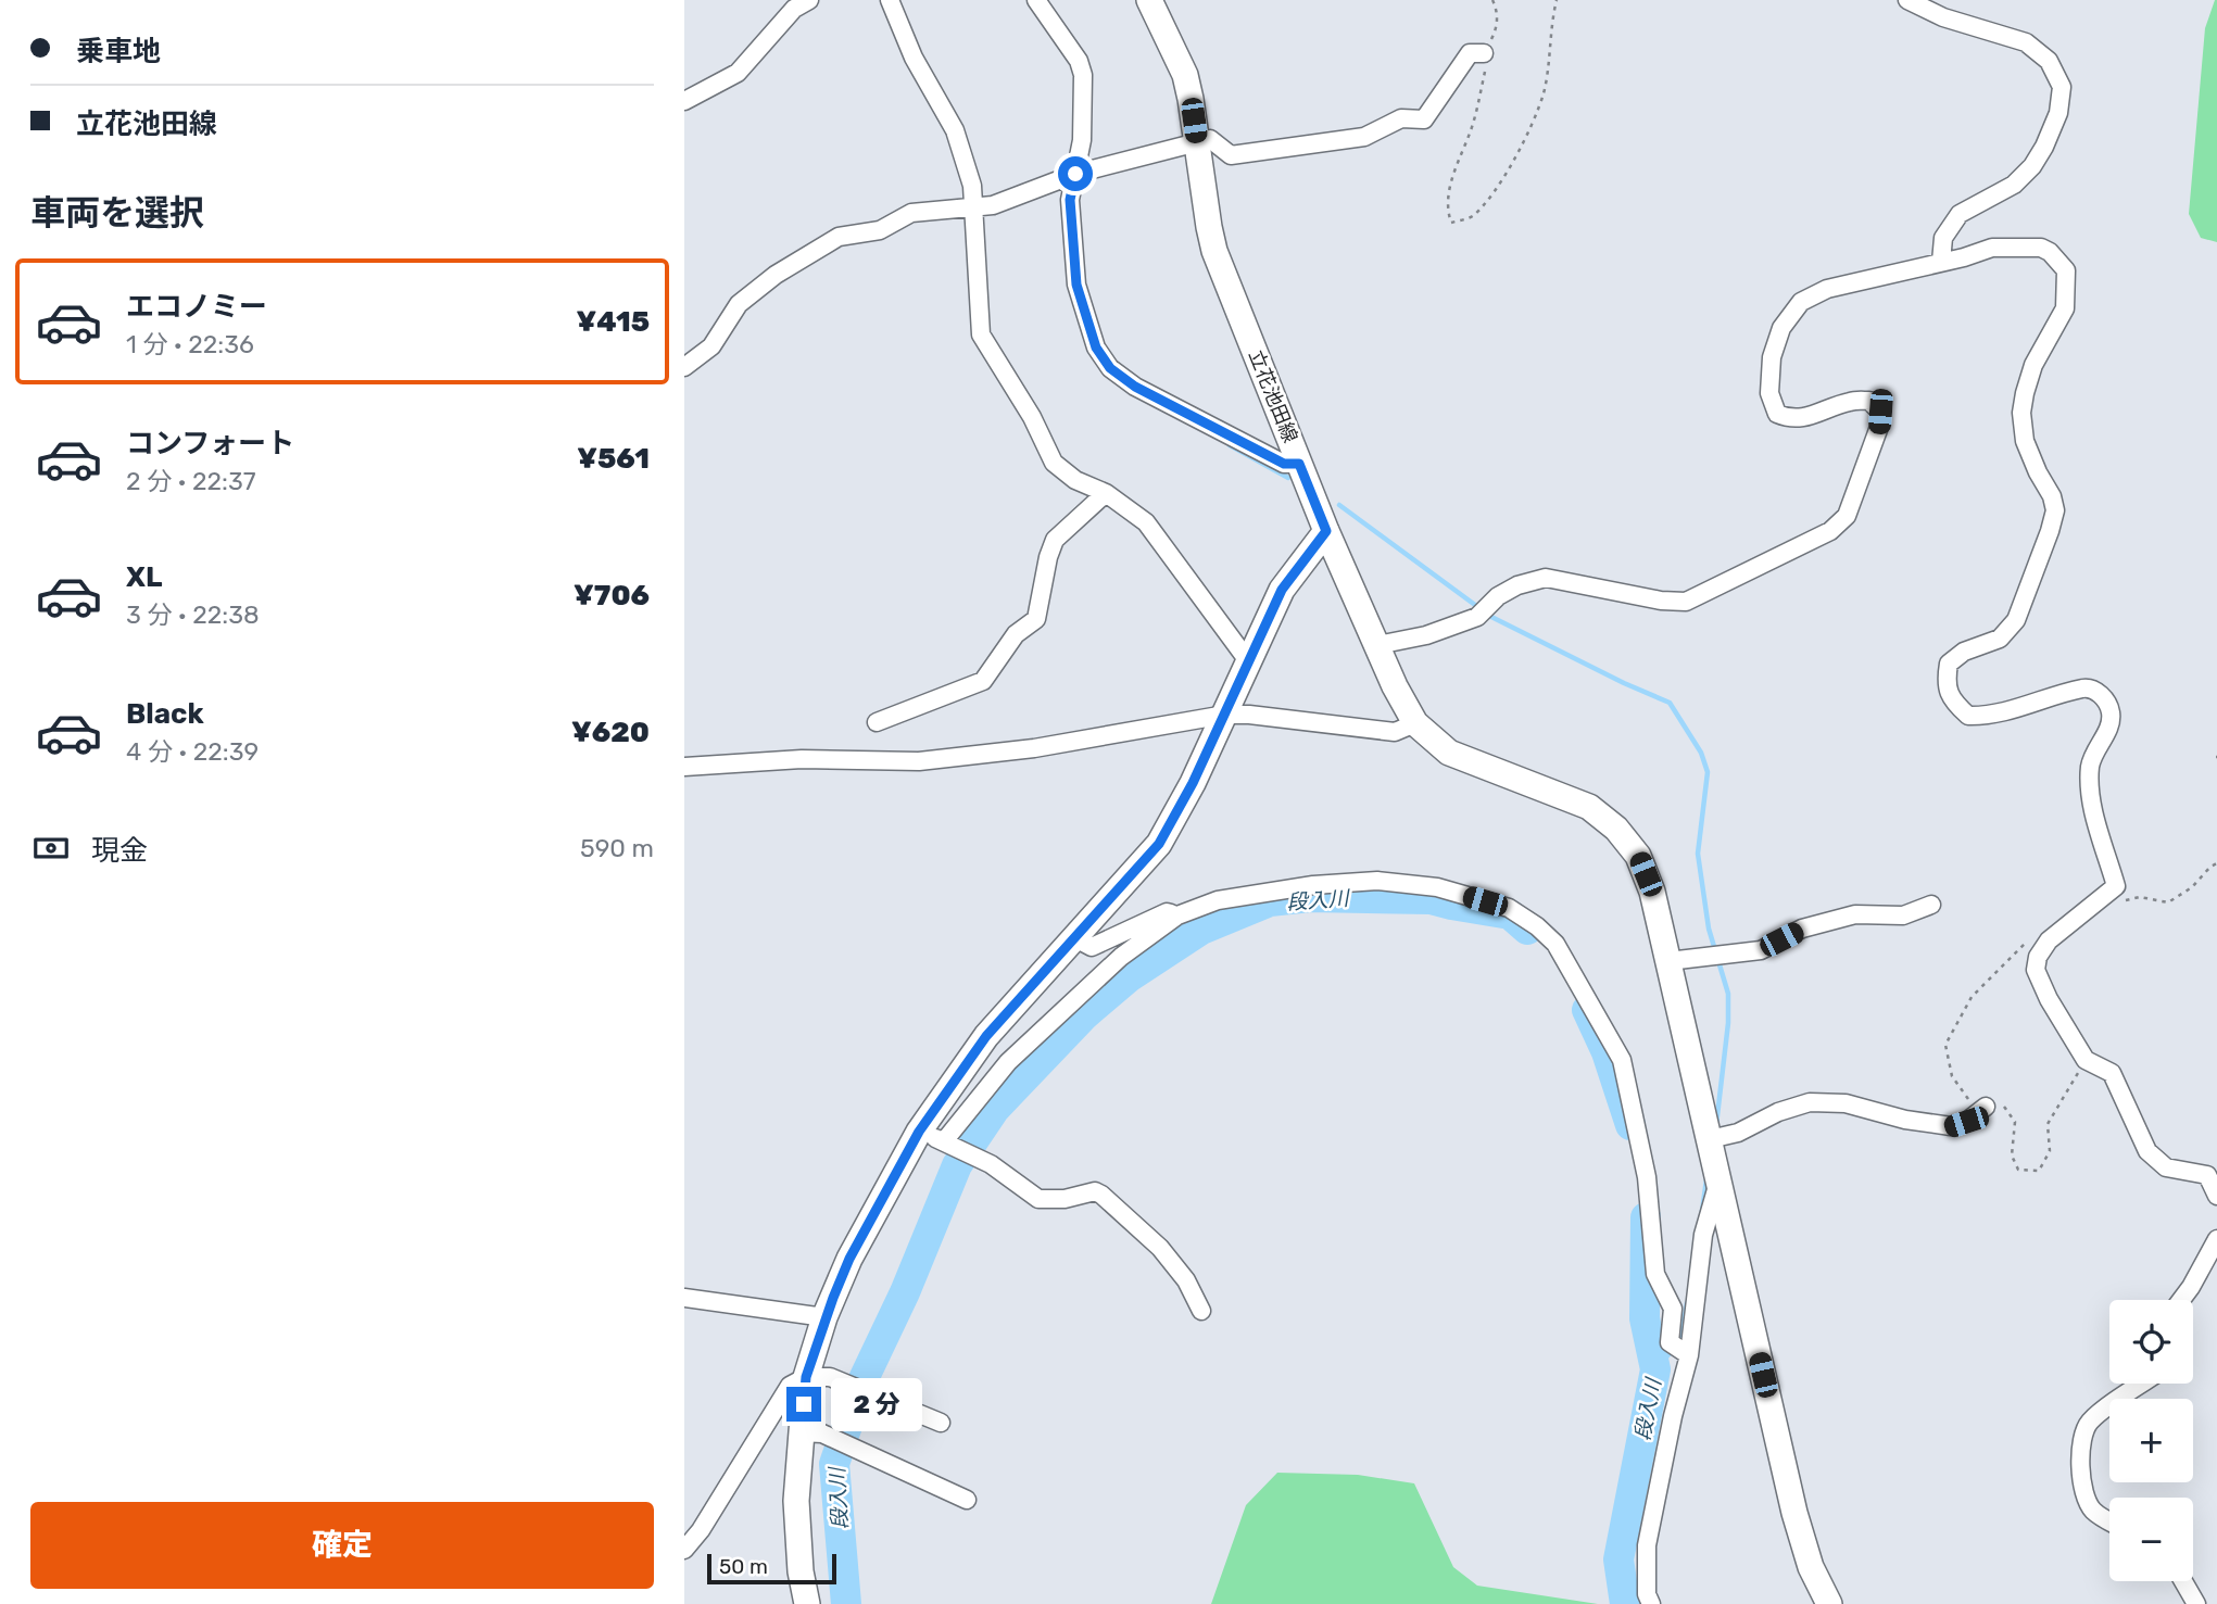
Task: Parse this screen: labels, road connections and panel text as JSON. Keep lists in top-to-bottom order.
{
  "streets": {
    "main road": ["立花池田線"]
  },
  "water": ["段入川"],
  "scale_bar": "50 m",
  "page": {
    "banner": ["乗車地", "立花池田線"],
    "heading": "車両を選択",
    "list": [
      {
        "name": "エコノミー",
        "note": "1 分 · 22:36",
        "value": "¥415"
      },
      {
        "name": "コンフォート",
        "note": "2 分 · 22:37",
        "value": "¥561"
      },
      {
        "name": "XL",
        "note": "3 分 · 22:38",
        "value": "¥706"
      },
      {
        "name": "Black",
        "note": "4 分 · 22:39",
        "value": "¥620"
      }
    ],
    "pay": ["現金", "590 m"],
    "map_buttons": ["+", "−"],
    "bubble": "2 分",
    "buttons": "確定",
    "scale": "50 m"
  }
}
